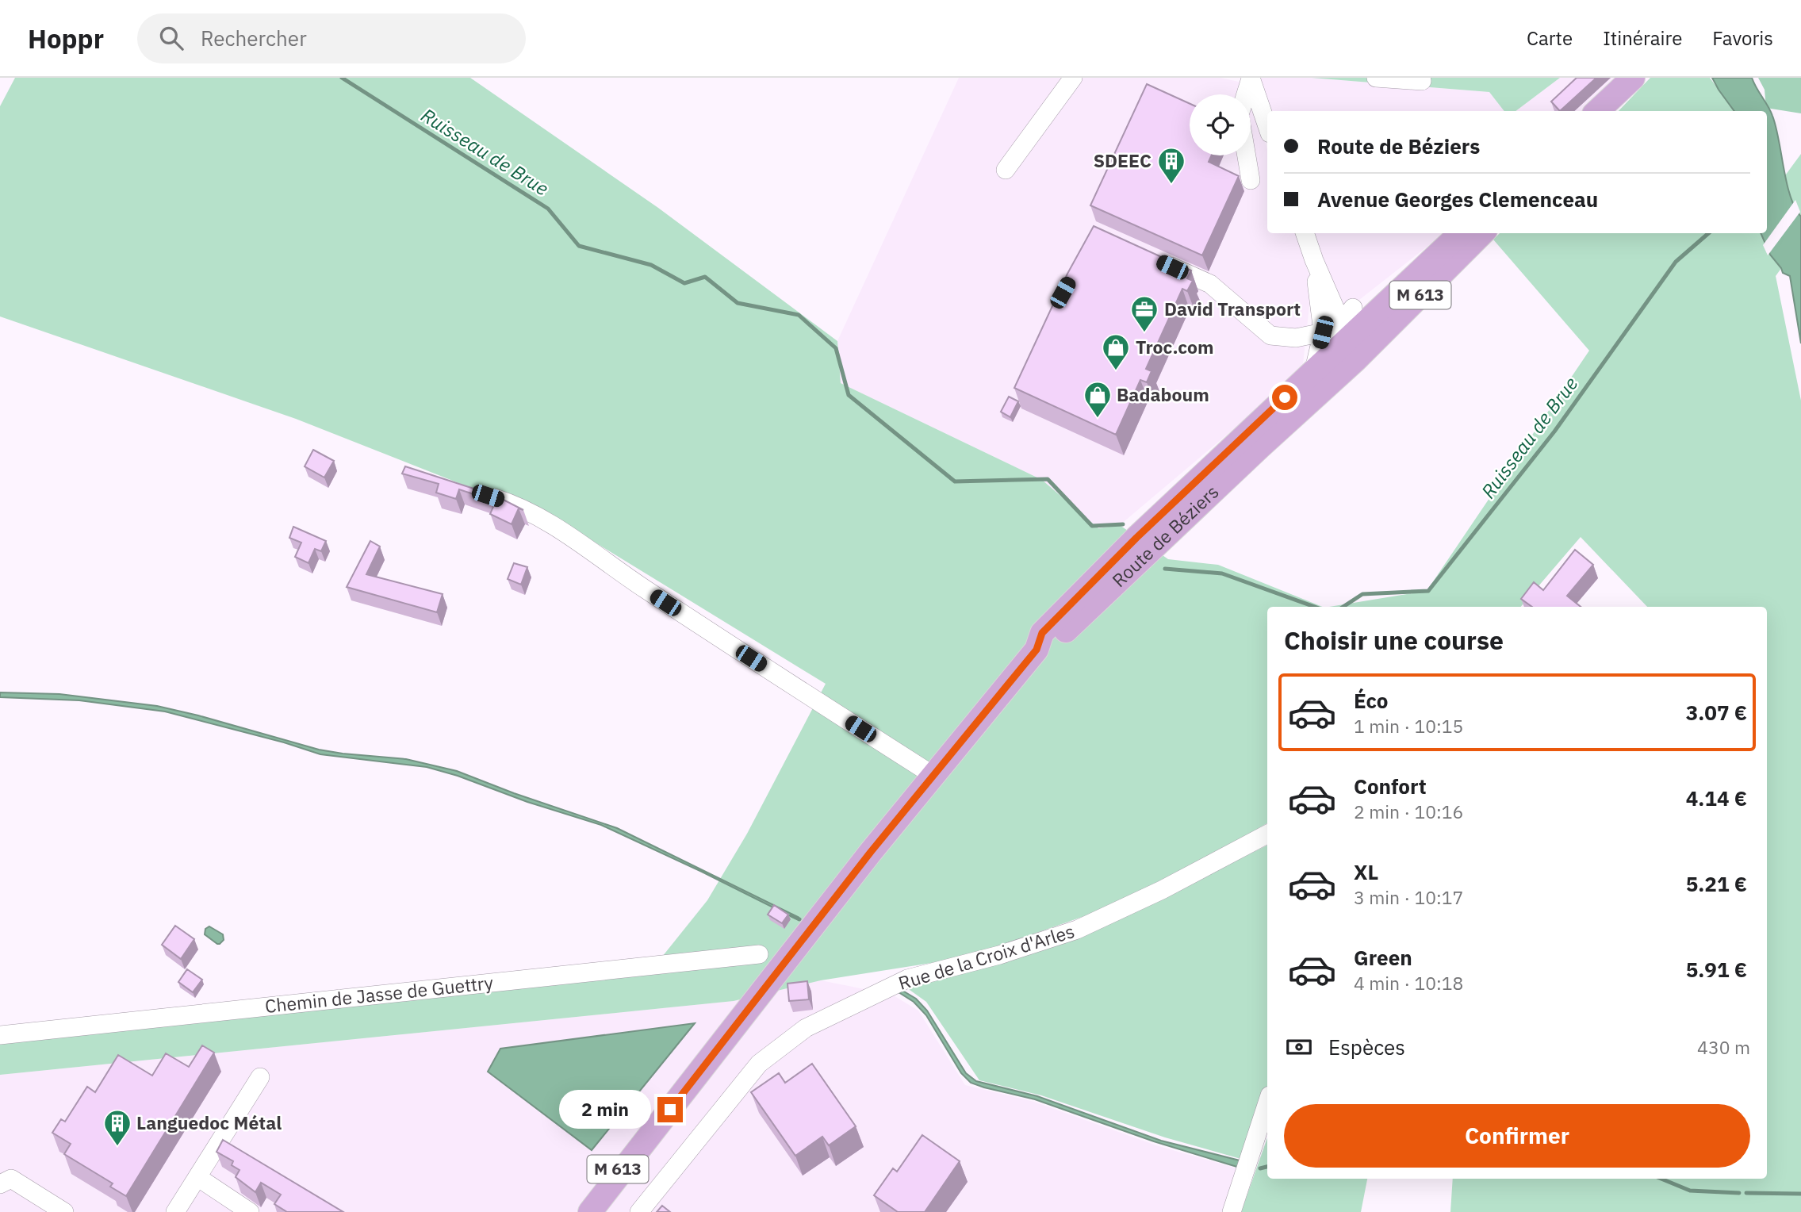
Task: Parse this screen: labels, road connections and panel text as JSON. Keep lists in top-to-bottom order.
{
  "streets": {
    "main road": ["M 613", "Route de Béziers"],
    "street": ["Rue de la Croix d'Arles", "Chemin de Jasse de Guettry"]
  },
  "crossings": [
    ["M 613", "Route de Béziers"]
  ],
  "water": ["Ruisseau de Brue"],
  "places": {
    "building": ["SDEEC", "Languedoc Métal"],
    "office": ["David Transport"],
    "shop": ["Troc.com", "Badaboum"]
  },
  "page": {
    "header": "Hoppr",
    "search": "Rechercher",
    "nav": ["Carte", "Itinéraire", "Favoris"],
    "banner": ["Route de Béziers", "Avenue Georges Clemenceau"],
    "heading": "Choisir une course",
    "list": [
      {
        "name": "Éco",
        "note": "1 min · 10:15",
        "value": "3.07 €"
      },
      {
        "name": "Confort",
        "note": "2 min · 10:16",
        "value": "4.14 €"
      },
      {
        "name": "XL",
        "note": "3 min · 10:17",
        "value": "5.21 €"
      },
      {
        "name": "Green",
        "note": "4 min · 10:18",
        "value": "5.91 €"
      }
    ],
    "pay": ["Espèces", "430 m"],
    "bubble": "2 min",
    "buttons": "Confirmer"
  }
}
